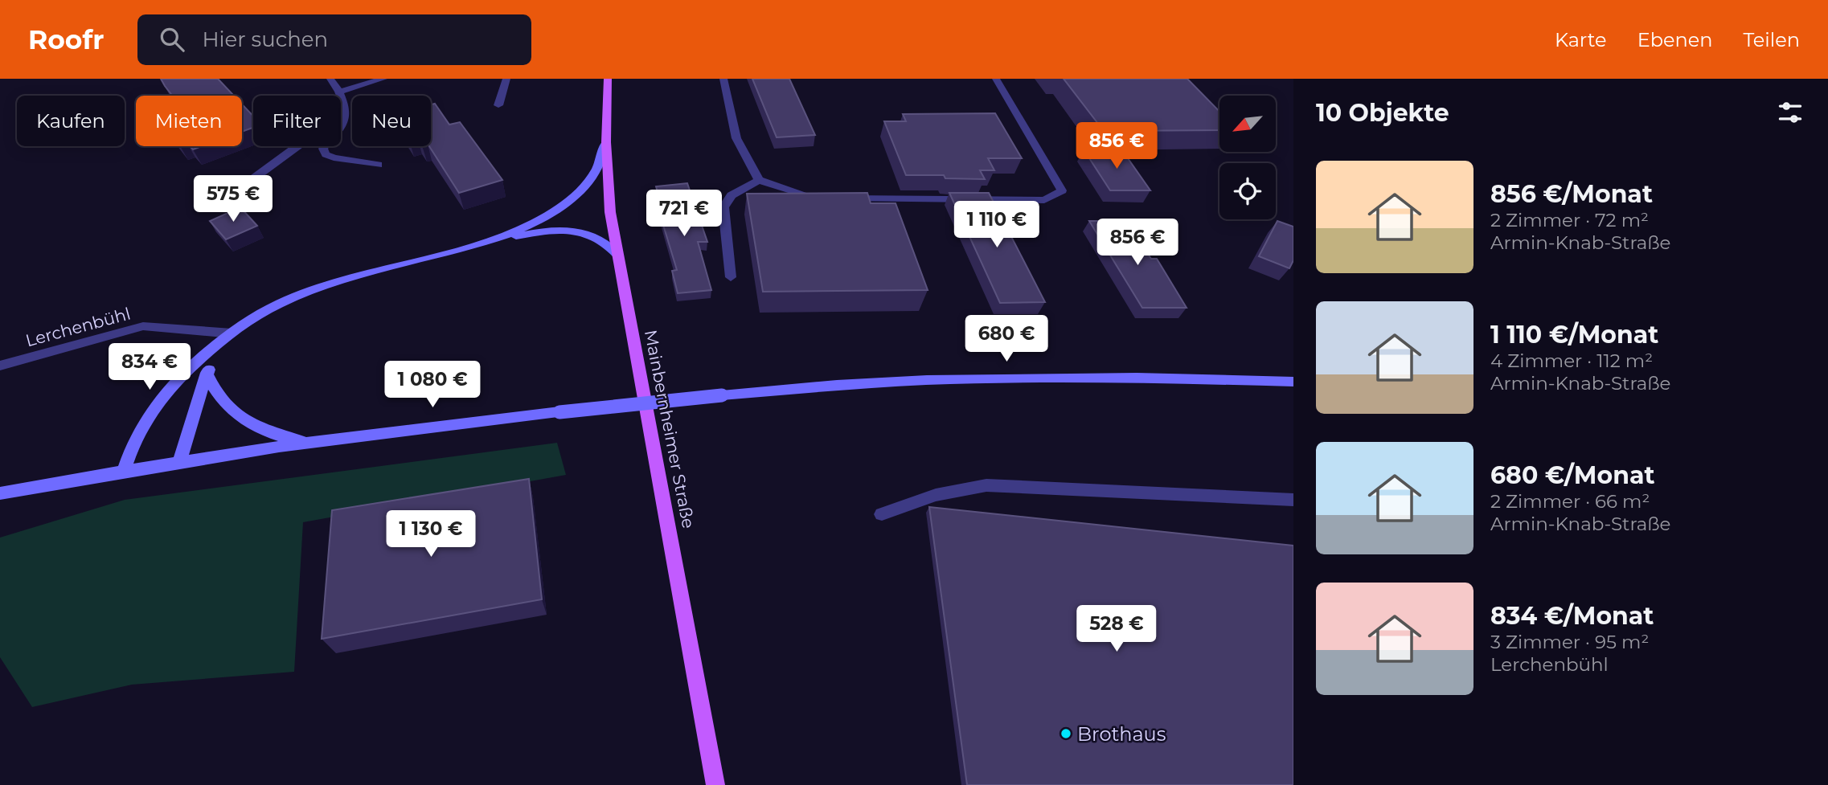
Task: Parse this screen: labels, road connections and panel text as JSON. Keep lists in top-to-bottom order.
{
  "streets": {
    "main road": ["Mainbernheimer Straße"],
    "street": ["Lerchenbühl"]
  },
  "places": ["Brothaus"],
  "north": "bottom left",
  "page": {
    "header": "Roofr",
    "search": "Hier suchen",
    "nav": ["Karte", "Ebenen", "Teilen"],
    "heading": "10 Objekte",
    "chip": [
      "Kaufen",
      "Mieten",
      "Filter",
      "Neu"
    ],
    "price": [
      "856 €",
      "575 €",
      "721 €",
      "1 110 €",
      "856 €",
      "680 €",
      "834 €",
      "1 080 €",
      "1 130 €",
      "528 €"
    ],
    "list": [
      {
        "name": "856 €/Monat",
        "note": "2 Zimmer · 72 m² · Armin-Knab-Straße"
      },
      {
        "name": "1 110 €/Monat",
        "note": "4 Zimmer · 112 m² · Armin-Knab-Straße"
      },
      {
        "name": "680 €/Monat",
        "note": "2 Zimmer · 66 m² · Armin-Knab-Straße"
      },
      {
        "name": "834 €/Monat",
        "note": "3 Zimmer · 95 m² · Lerchenbühl"
      }
    ]
  }
}
